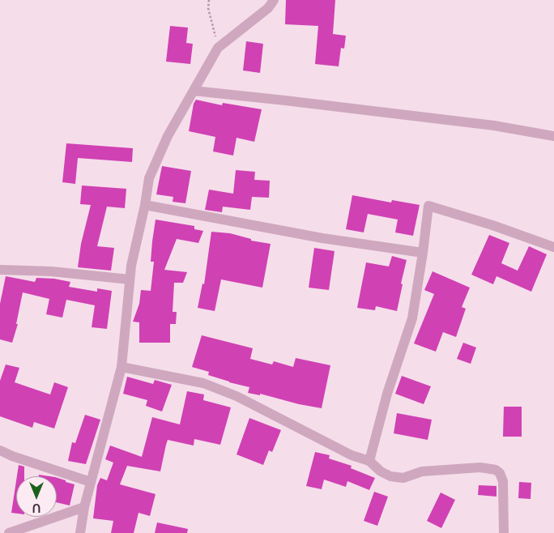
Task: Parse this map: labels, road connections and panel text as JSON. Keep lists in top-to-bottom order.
{
  "north": "bottom"
}
